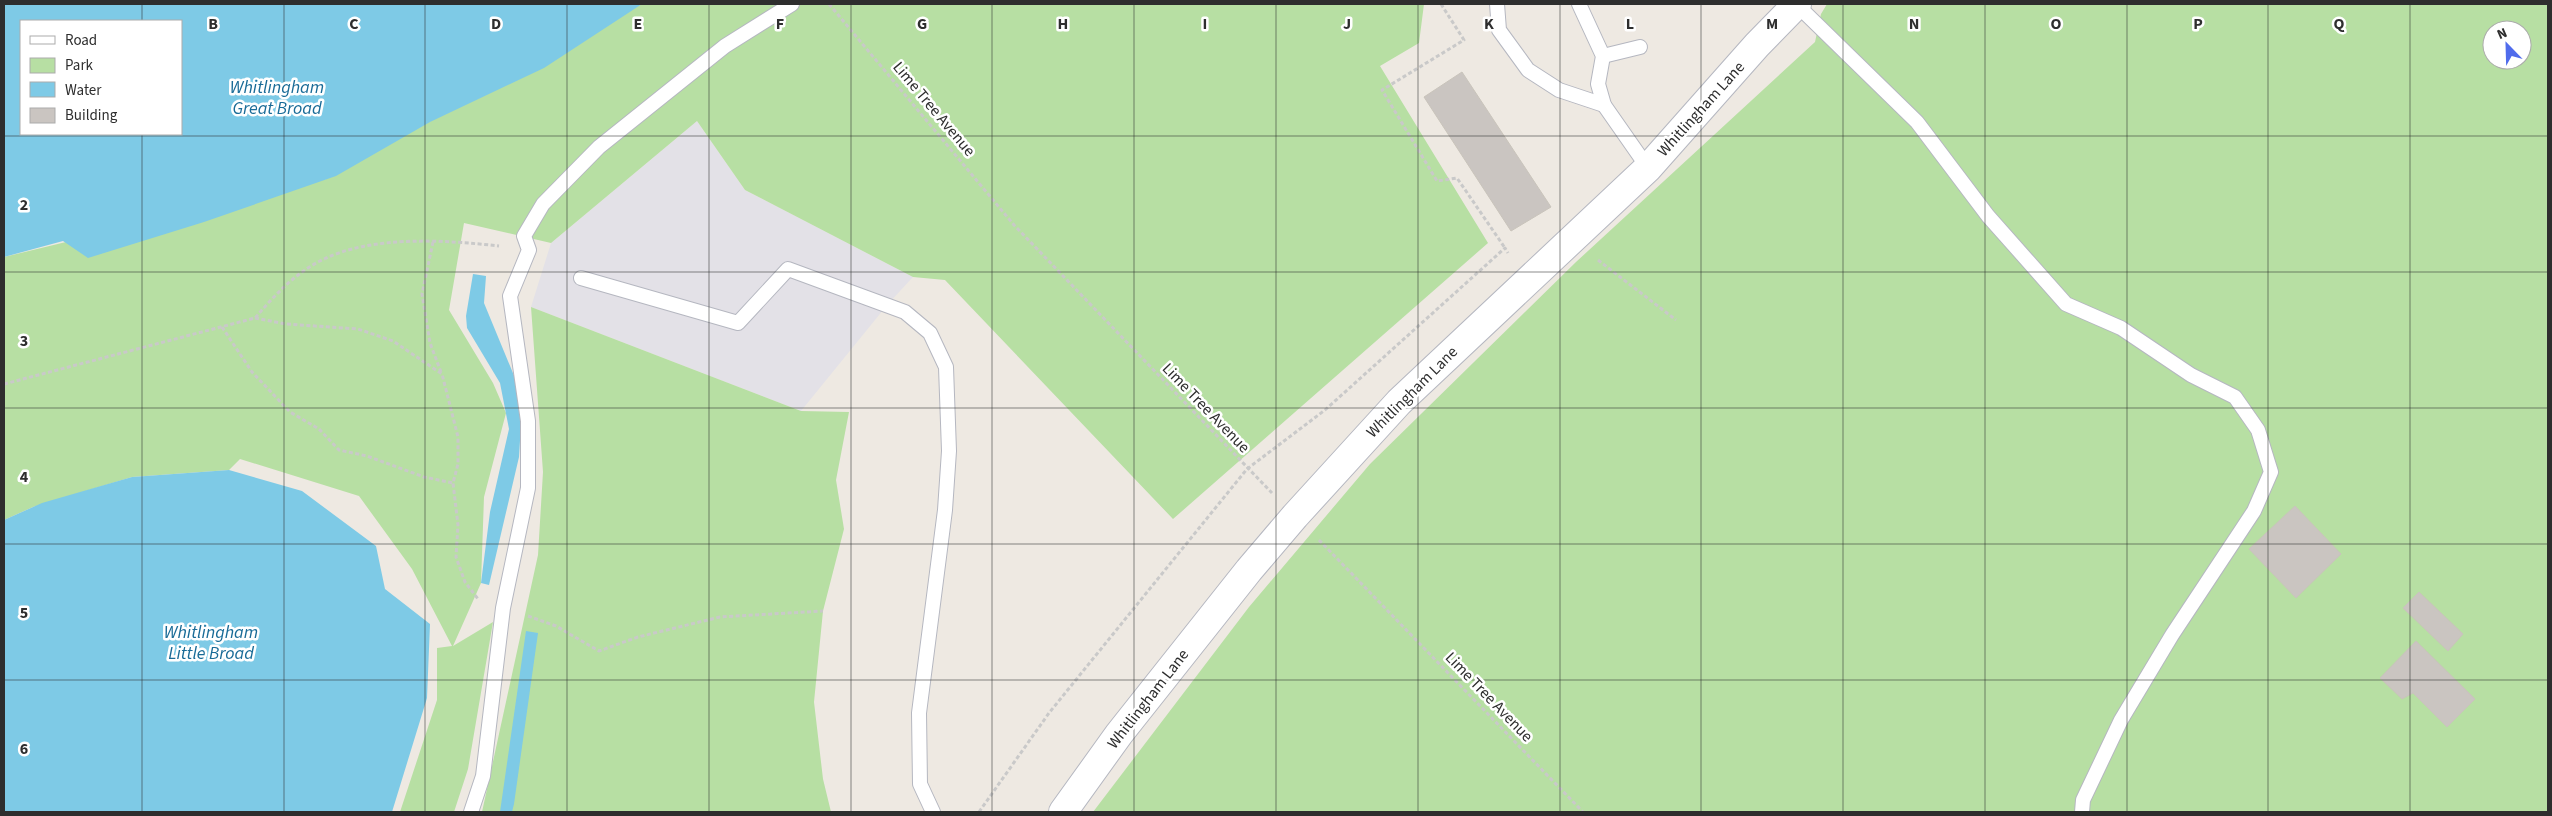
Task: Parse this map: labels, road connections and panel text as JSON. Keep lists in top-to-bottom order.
{
  "streets": {
    "street": ["Whitlingham Lane"],
    "path": ["Lime Tree Avenue"]
  },
  "crossings": [
    ["Lime Tree Avenue", "Whitlingham Lane"]
  ],
  "water": ["Whitlingham Great Broad", "Whitlingham Little Broad"],
  "legend": [
    "Road",
    "Park",
    "Water",
    "Building"
  ],
  "north": "top left",
  "grid": {
    "columns": [
      "B",
      "C",
      "D",
      "E",
      "F",
      "G",
      "H",
      "I",
      "J",
      "K",
      "L",
      "M",
      "N",
      "O",
      "P",
      "Q"
    ],
    "rows": [
      "2",
      "3",
      "4",
      "5",
      "6"
    ]
  }
}
